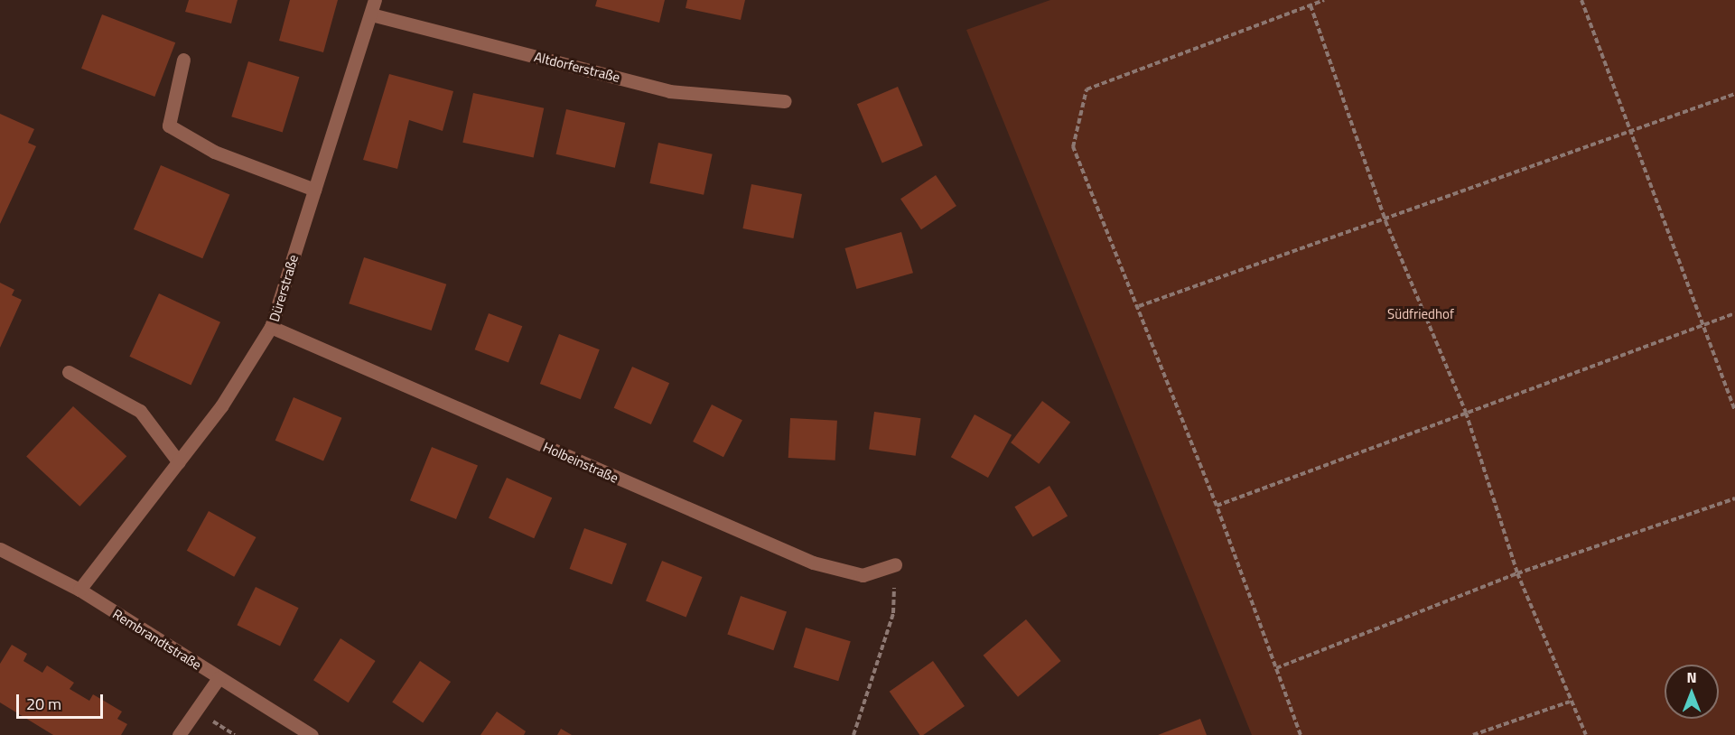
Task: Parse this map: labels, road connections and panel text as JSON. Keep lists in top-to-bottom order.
{
  "streets": {
    "street": [
      "Altdorferstraße",
      "Dürerstraße",
      "Holbeinstraße",
      "Rembrandtstraße"
    ]
  },
  "crossings": [
    ["Altdorferstraße", "Dürerstraße"],
    ["Dürerstraße", "Holbeinstraße"],
    ["Dürerstraße", "Rembrandtstraße"]
  ],
  "parks": ["Südfriedhof"],
  "scale_bar": "20 m",
  "north": "top"
}
